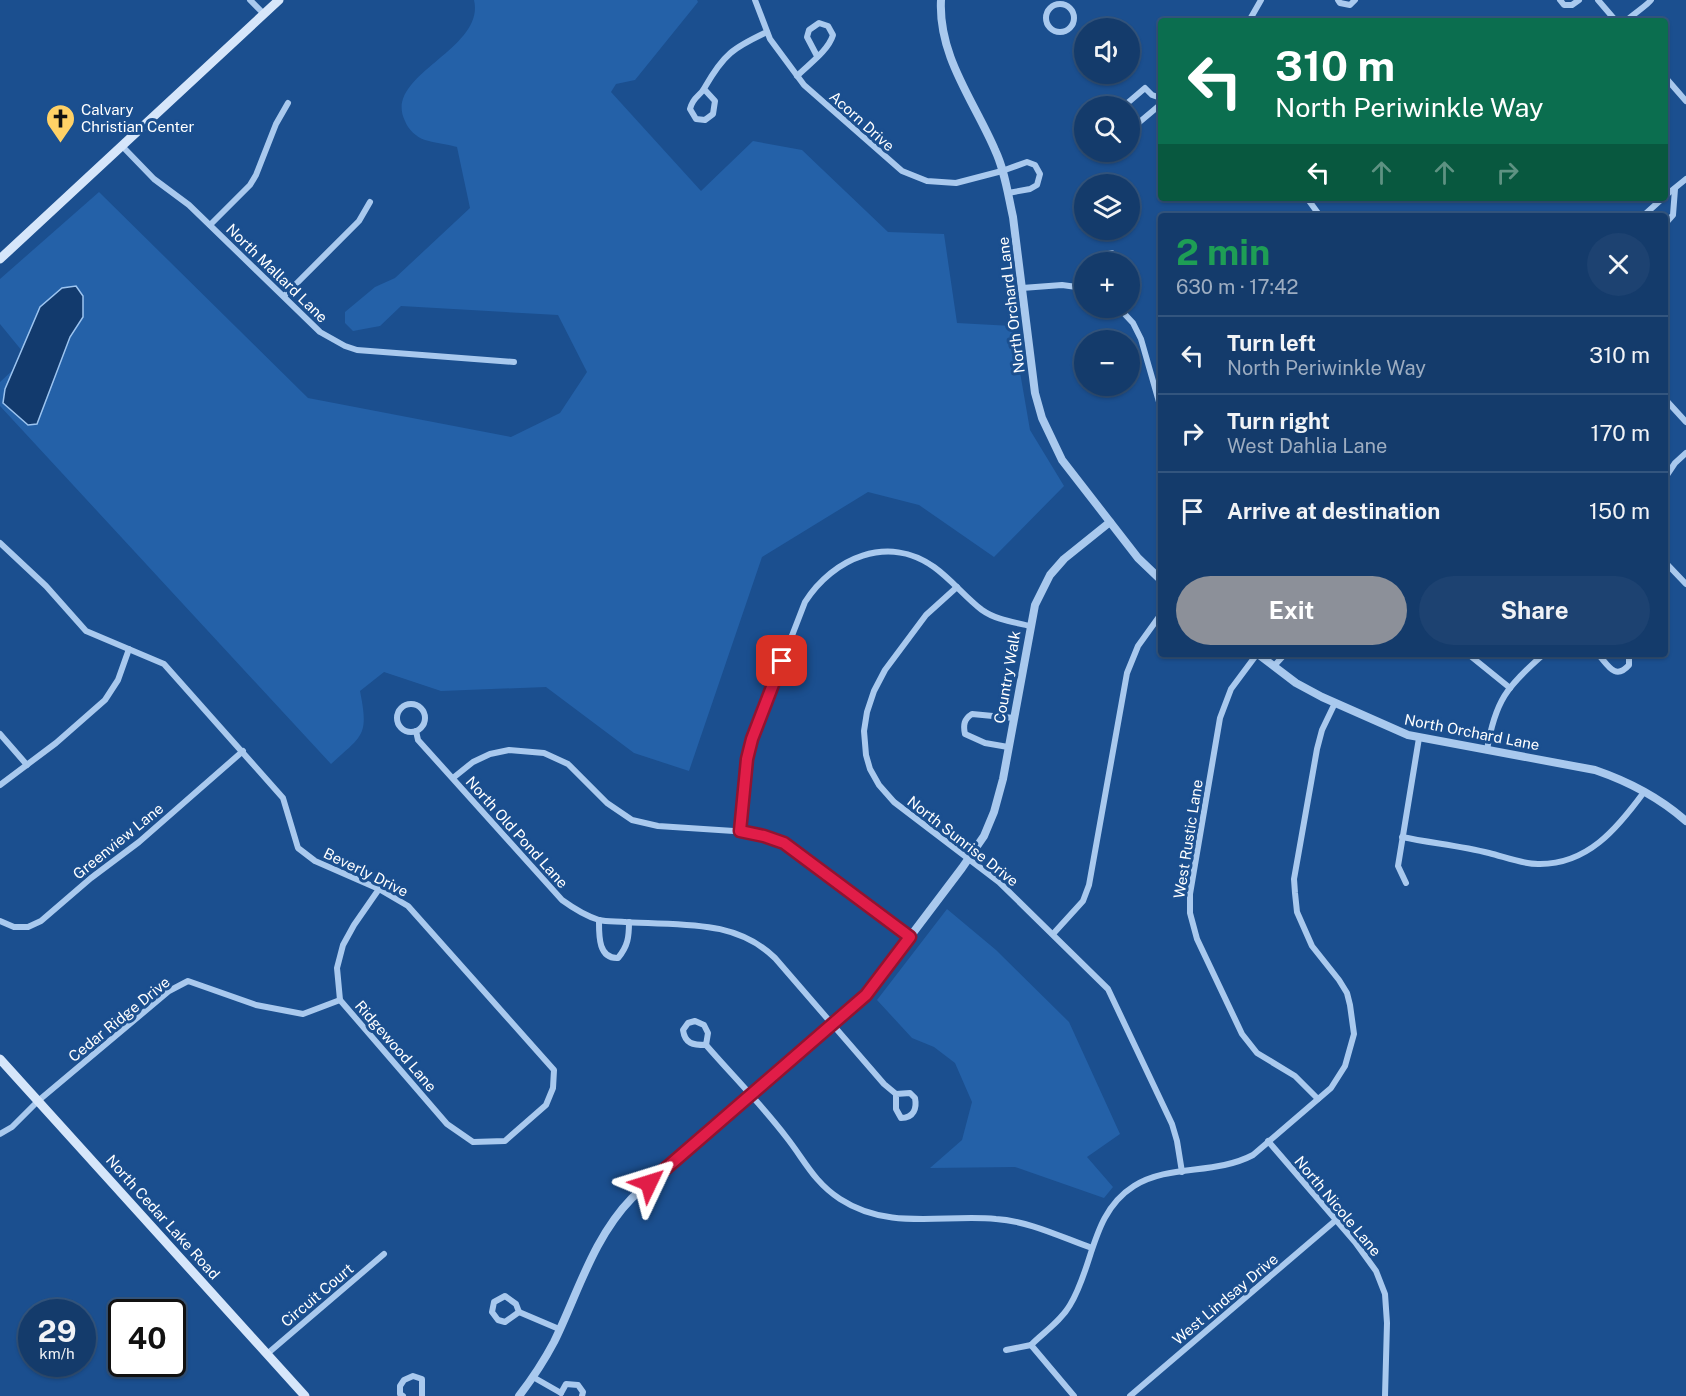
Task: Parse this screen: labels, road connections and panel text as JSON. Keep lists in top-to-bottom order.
{
  "streets": {
    "main road": ["North Cedar Lake Road"],
    "street": [
      "Acorn Drive",
      "North Mallard Lane",
      "North Orchard Lane",
      "Country Walk",
      "North Old Pond Lane",
      "West Rustic Lane",
      "Greenview Lane",
      "North Sunrise Drive",
      "Beverly Drive",
      "Cedar Ridge Drive",
      "Ridgewood Lane",
      "North Nicole Lane",
      "Circuit Court",
      "West Lindsay Drive"
    ]
  },
  "crossings": [
    ["Acorn Drive", "North Orchard Lane"],
    ["North Orchard Lane", "Country Walk"],
    ["Country Walk", "North Old Pond Lane"],
    ["Country Walk", "North Sunrise Drive"],
    ["Greenview Lane", "Beverly Drive"],
    ["Beverly Drive", "Ridgewood Lane"],
    ["Cedar Ridge Drive", "Ridgewood Lane"],
    ["Cedar Ridge Drive", "North Cedar Lake Road"],
    ["North Nicole Lane", "West Lindsay Drive"],
    ["North Cedar Lake Road", "Circuit Court"]
  ],
  "places": {
    "church": ["Calvary Christian Center"]
  },
  "page": {
    "map_buttons": ["+", "−"],
    "turn": ["310 m", "North Periwinkle Way"],
    "heading": ["2 min", "630 m · 17:42"],
    "list": [
      {
        "name": "Turn left",
        "note": "North Periwinkle Way",
        "value": "310 m"
      },
      {
        "name": "Turn right",
        "note": "West Dahlia Lane",
        "value": "170 m"
      },
      {
        "name": "Arrive at destination",
        "value": "150 m"
      }
    ],
    "buttons": ["Exit", "Share"],
    "speed": "29 km/h",
    "limit": "40"
  }
}
